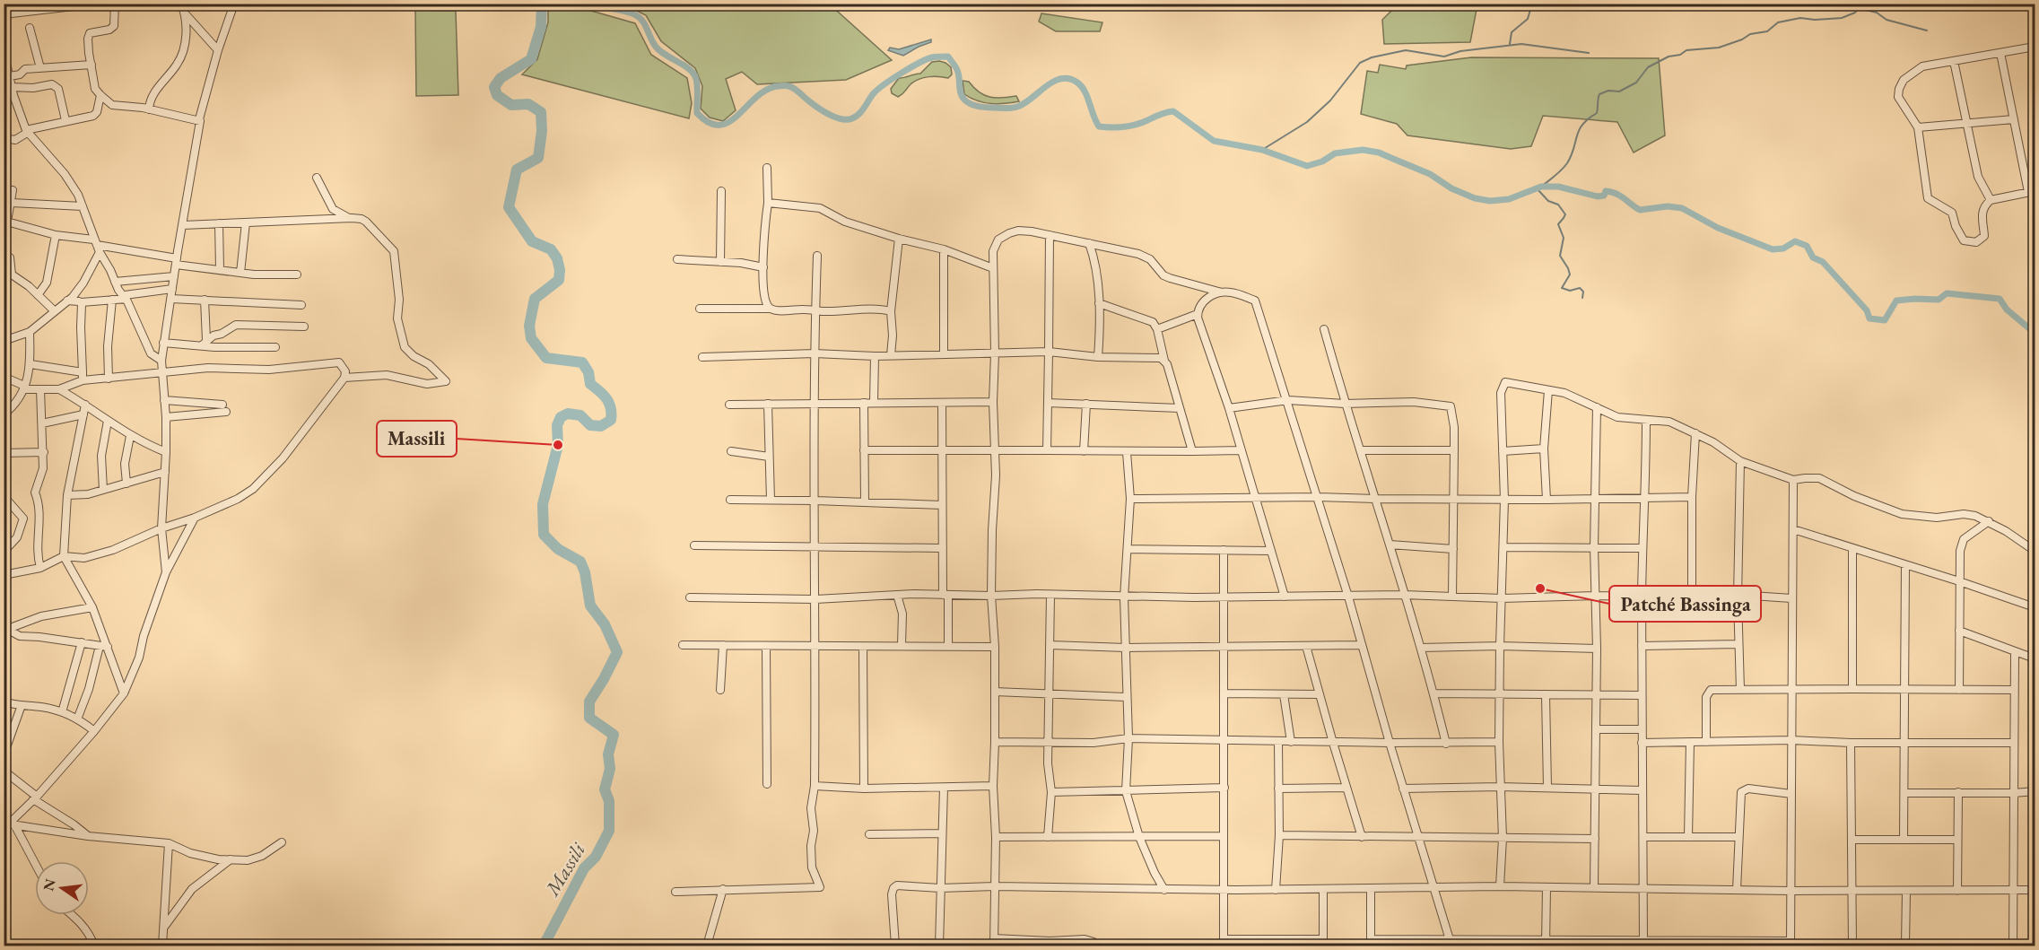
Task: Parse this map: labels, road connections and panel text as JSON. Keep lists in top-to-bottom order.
{
  "water": ["Massili"],
  "places": ["Massili", "Patché Bassinga"],
  "north": "left"
}
